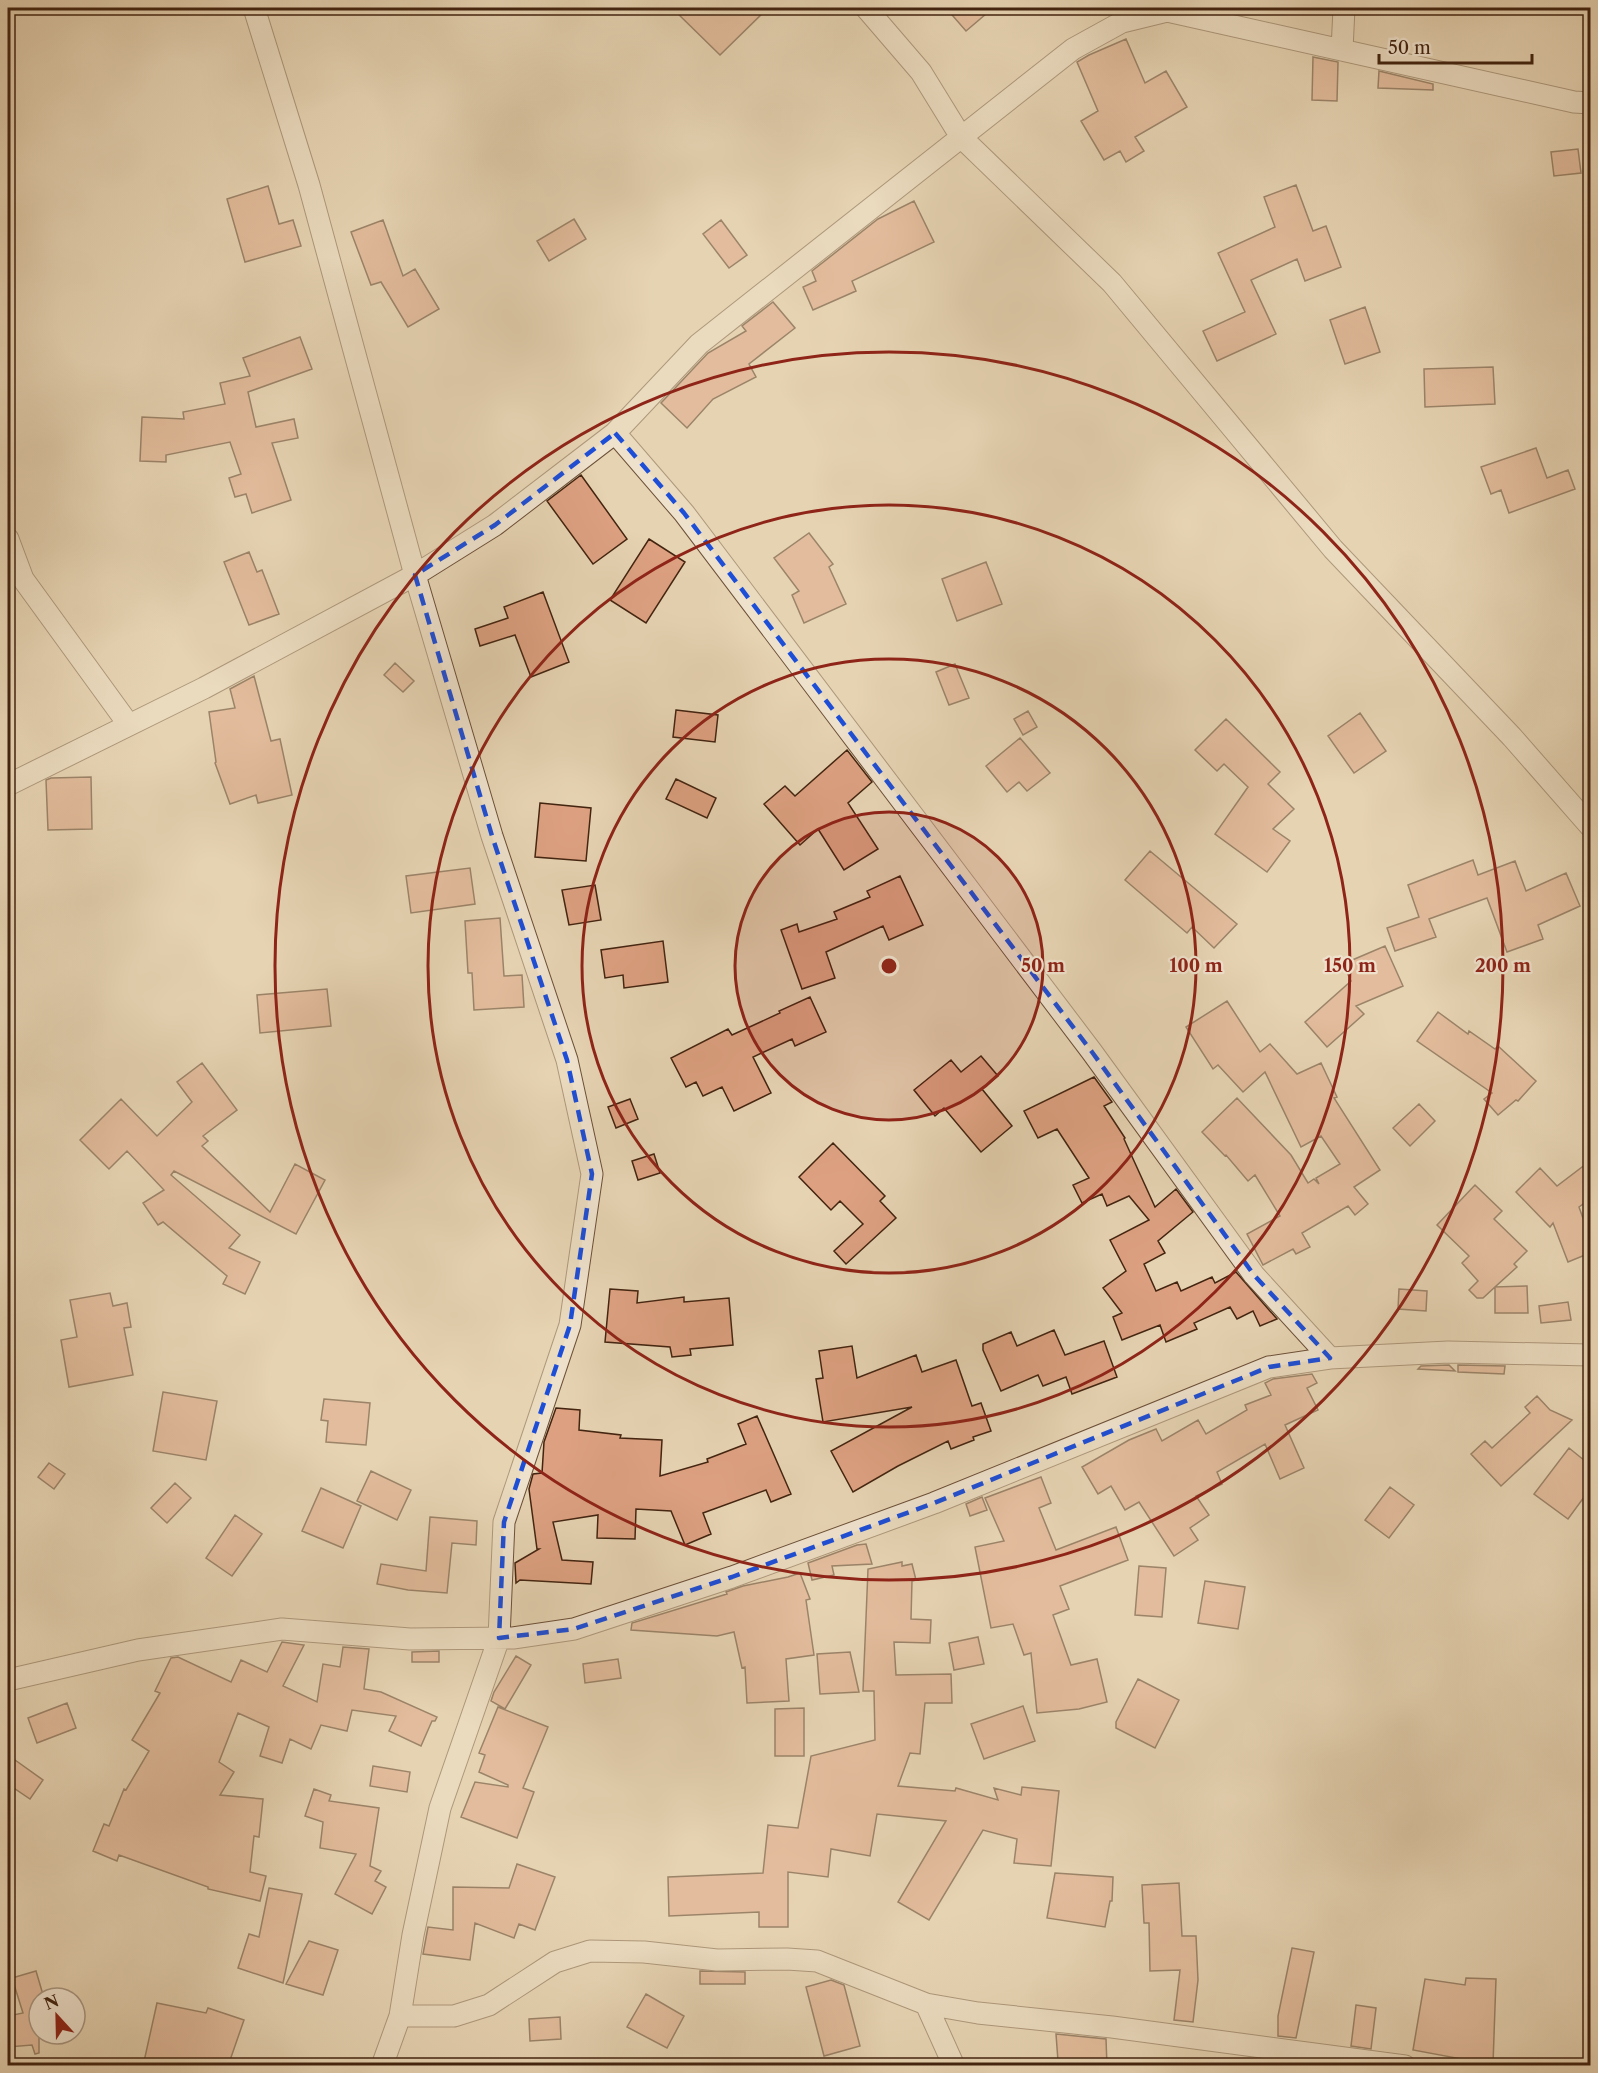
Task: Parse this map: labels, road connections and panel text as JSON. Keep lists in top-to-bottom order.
{
  "scale_bar": "50 m",
  "north": "top",
  "rings": [
    "50 m",
    "100 m",
    "150 m",
    "200 m"
  ]
}
